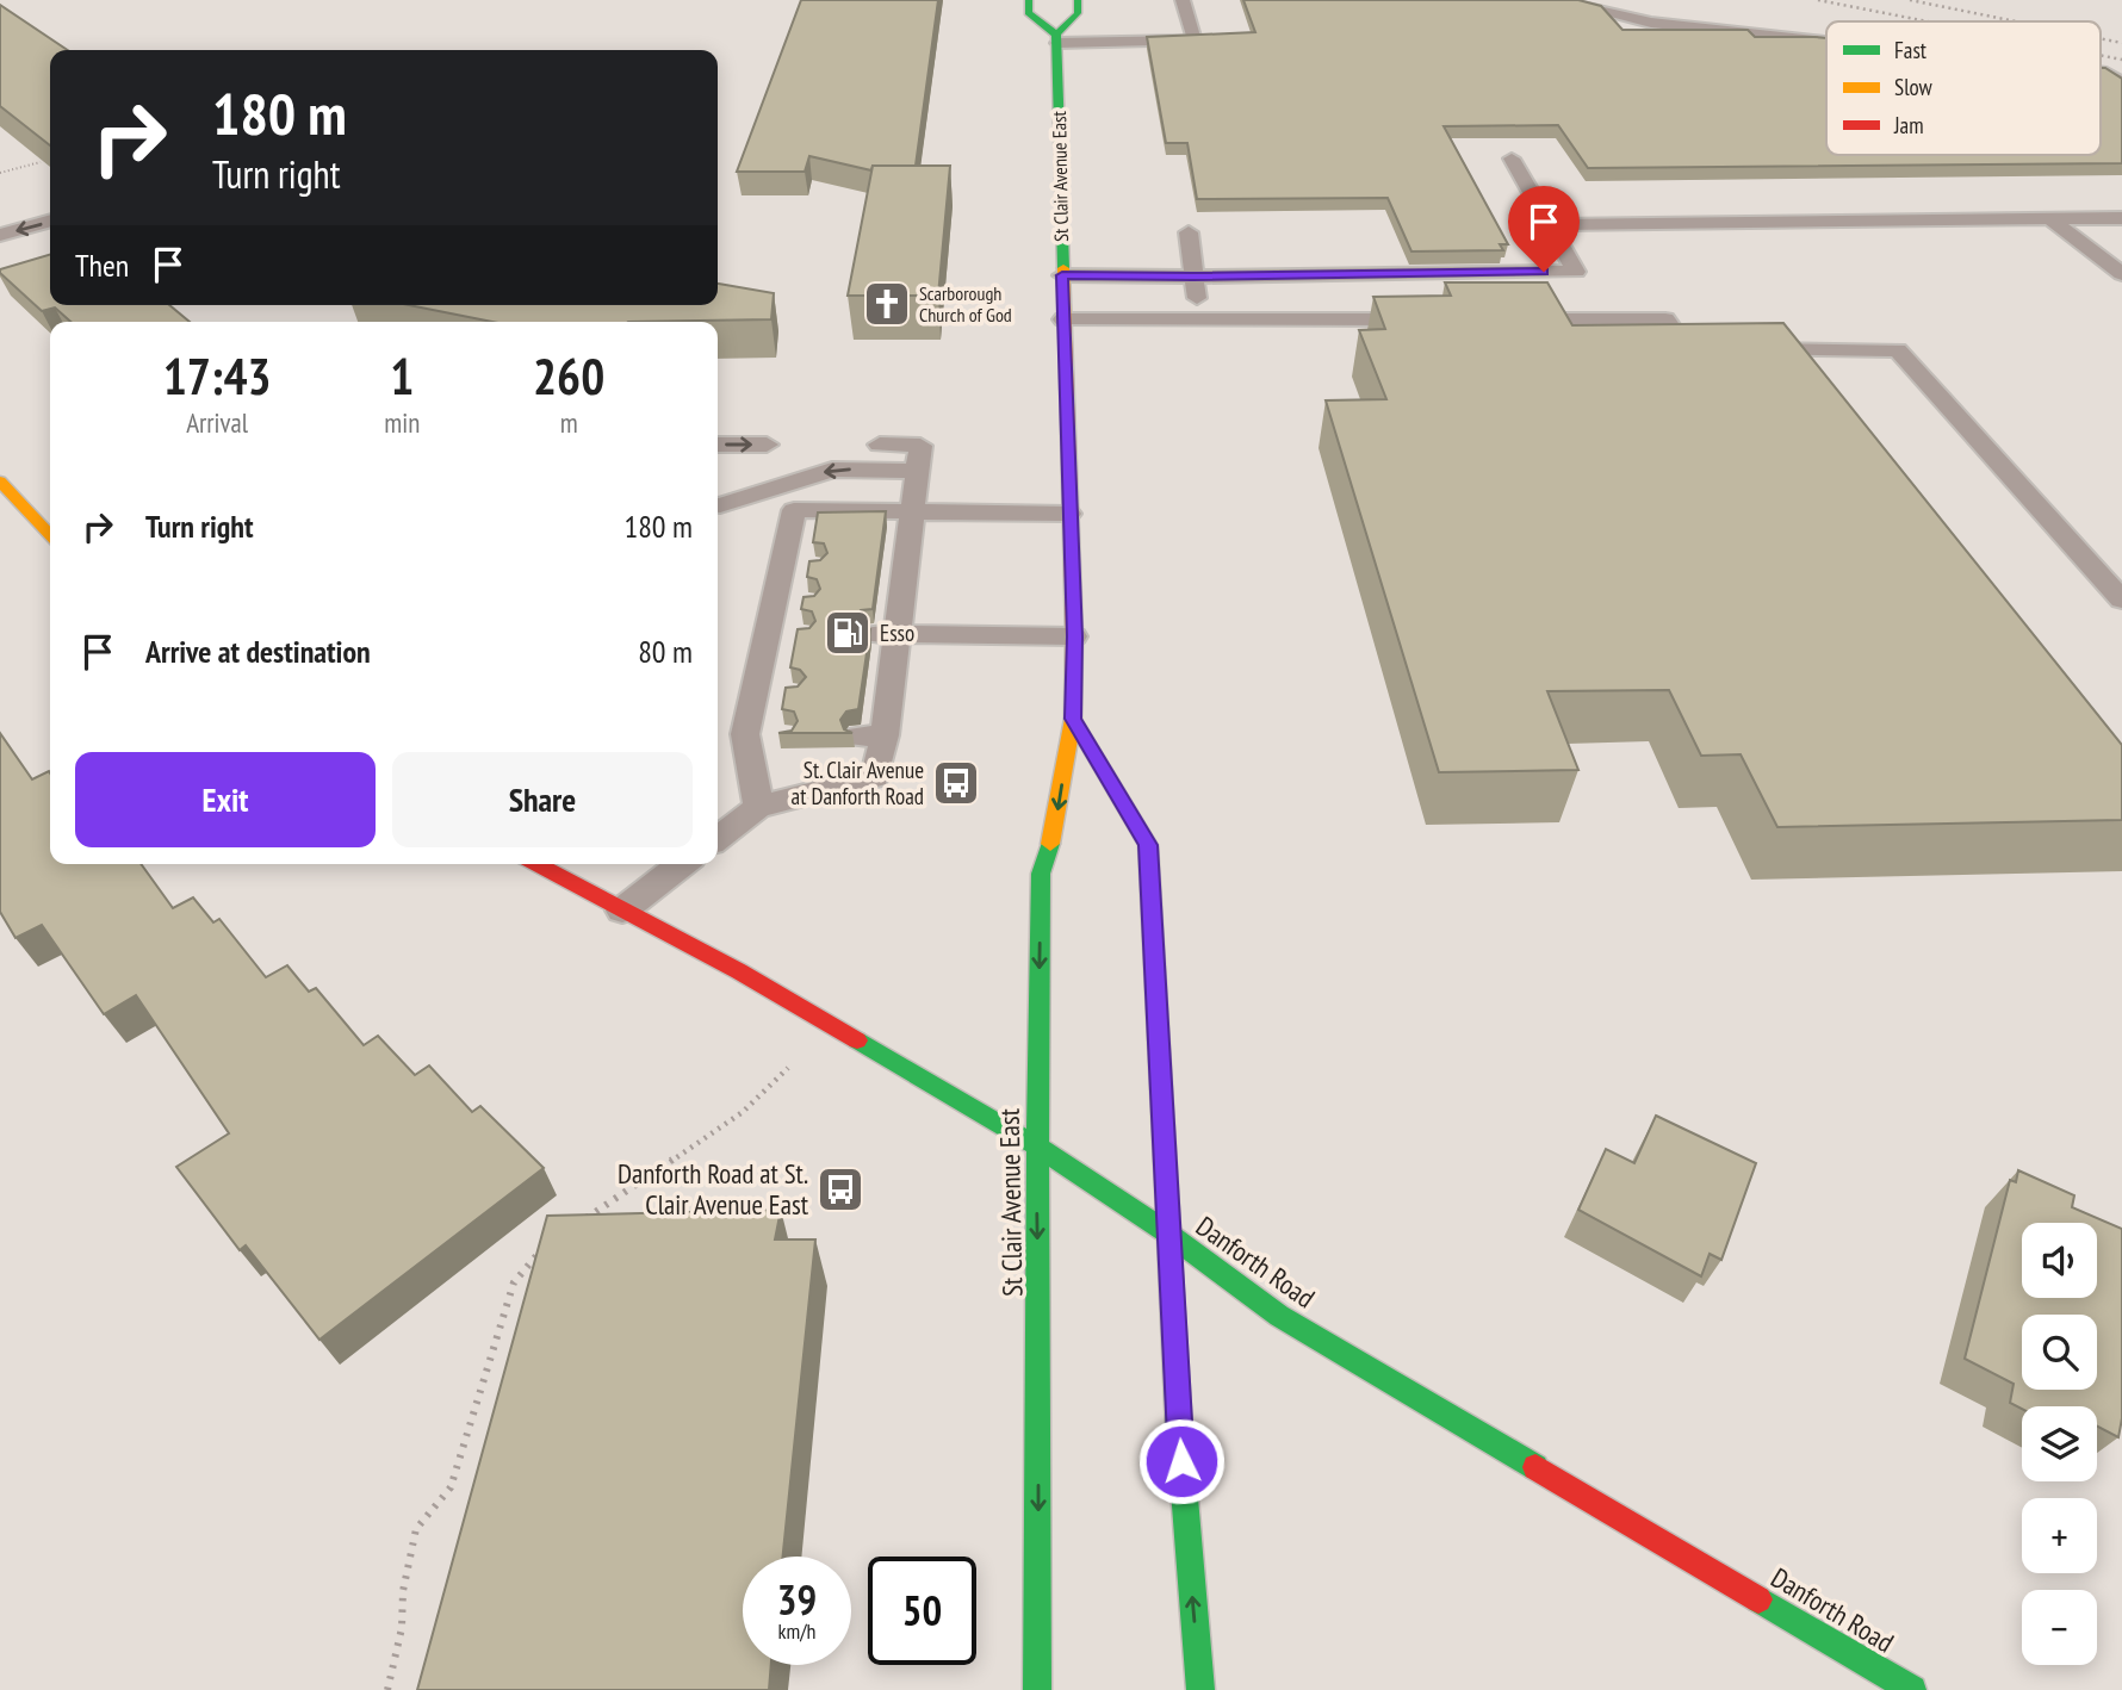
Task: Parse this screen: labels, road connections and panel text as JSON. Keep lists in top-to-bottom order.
{
  "streets": {
    "main road": ["St Clair Avenue East", "Danforth Road"]
  },
  "crossings": [
    ["St Clair Avenue East", "Danforth Road"]
  ],
  "places": {
    "church": ["Scarborough Church of God"],
    "fuel station": ["Esso"],
    "bus stop": ["St. Clair Avenue at Danforth Road", "Danforth Road at St. Clair Avenue East"]
  },
  "legend": ["Fast", "Slow", "Jam"],
  "page": {
    "turn": ["180 m", "Turn right"],
    "then": "Then",
    "eta": [
      "17:43",
      "Arrival",
      "1",
      "min",
      "260",
      "m"
    ],
    "list": [
      {
        "name": "Turn right",
        "value": "180 m"
      },
      {
        "name": "Arrive at destination",
        "value": "80 m"
      }
    ],
    "buttons": ["Exit", "Share"],
    "map_buttons": ["+", "−"],
    "speed": "39 km/h",
    "limit": "50"
  }
}
